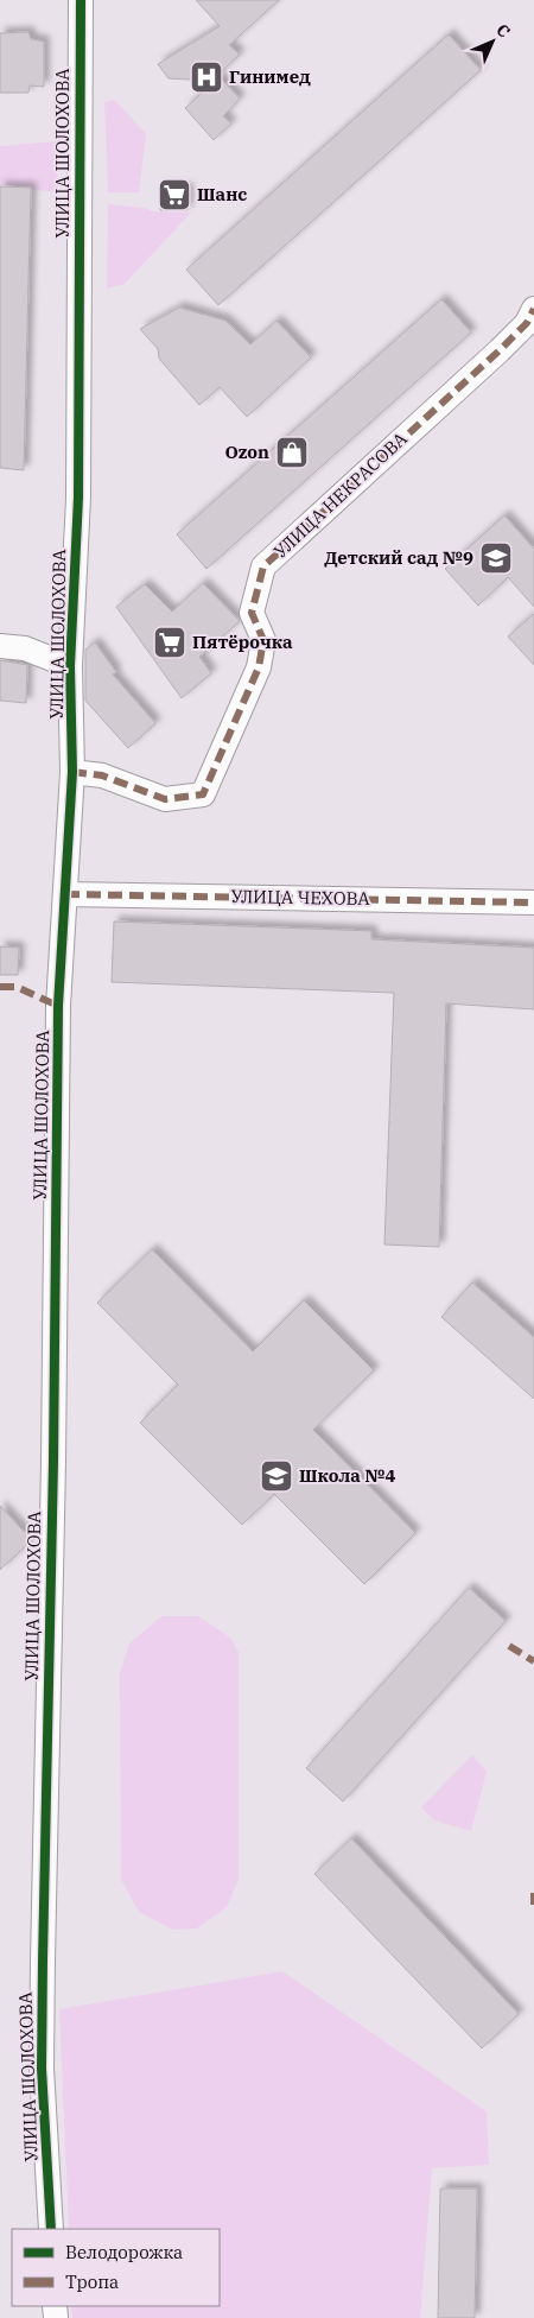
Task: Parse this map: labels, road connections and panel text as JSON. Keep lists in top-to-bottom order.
{
  "streets": {
    "street": ["УЛИЦА ШОЛОХОВА", "УЛИЦА НЕКРАСОВА", "УЛИЦА ЧЕХОВА"]
  },
  "crossings": [
    ["УЛИЦА ШОЛОХОВА", "УЛИЦА НЕКРАСОВА"],
    ["УЛИЦА ШОЛОХОВА", "УЛИЦА ЧЕХОВА"]
  ],
  "places": {
    "hospital": ["Гинимед"],
    "supermarket": ["Шанс", "Пятёрочка"],
    "shop": ["Ozon"],
    "school or university": ["Детский сад №9", "Школа №4"]
  },
  "legend": ["Велодорожка", "Тропа"],
  "north": "top right"
}
